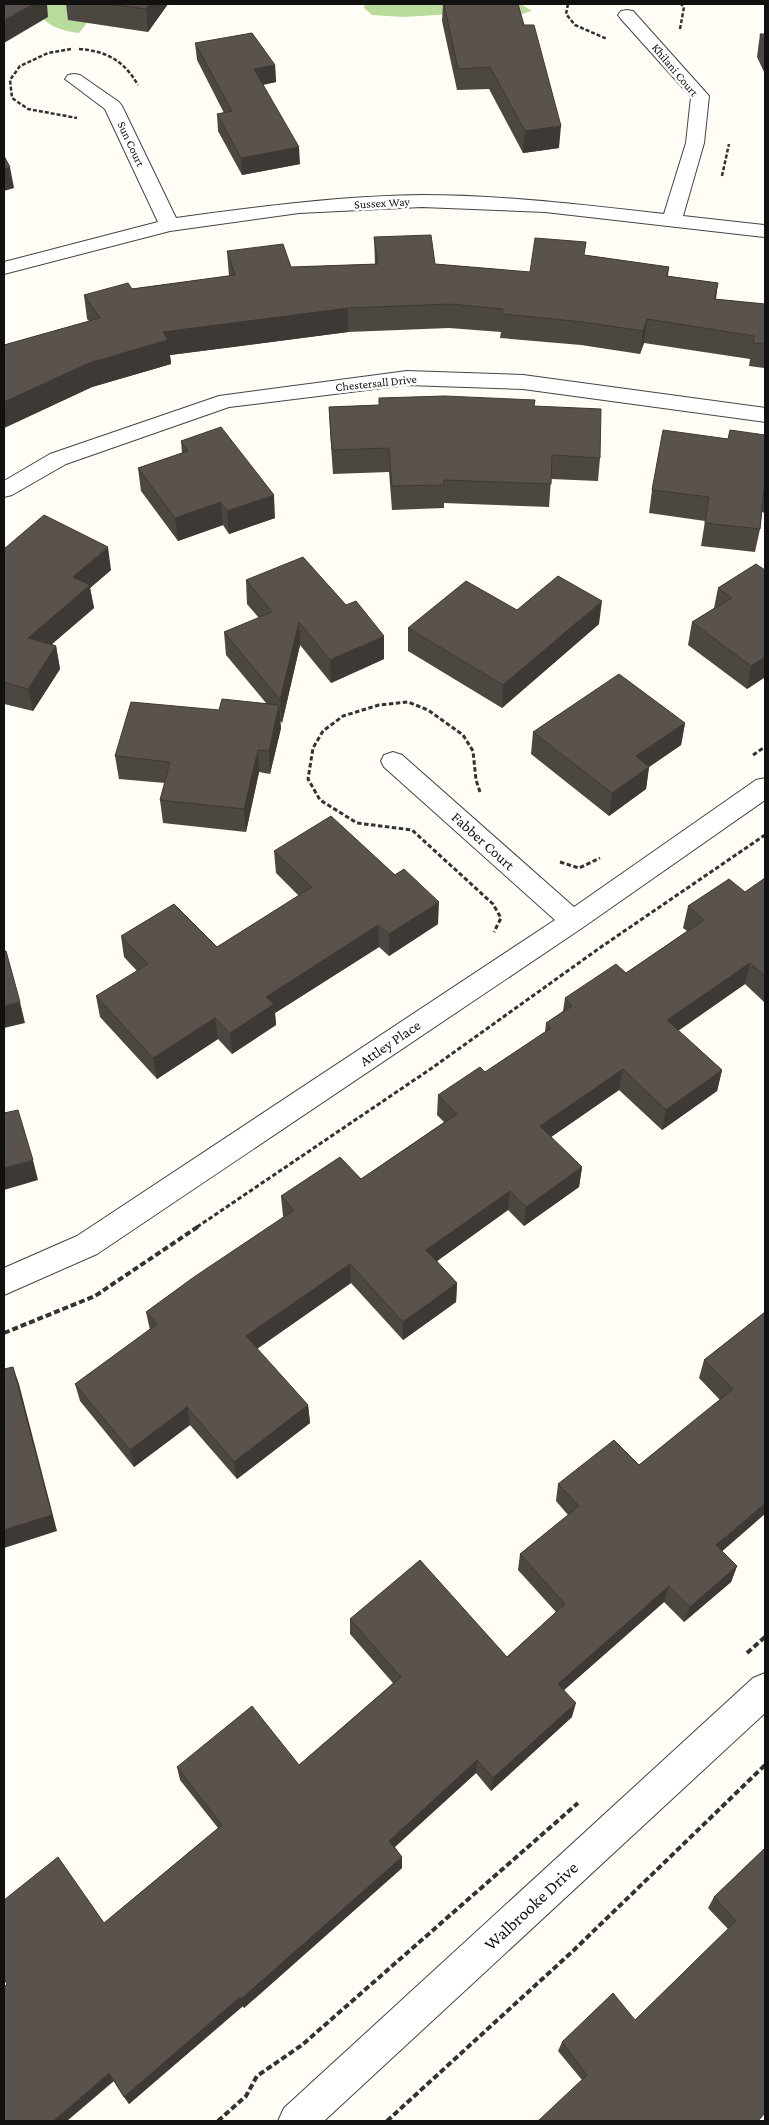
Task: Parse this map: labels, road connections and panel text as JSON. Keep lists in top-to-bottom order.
{
  "streets": {
    "street": [
      "Khilani Court",
      "Sun Court",
      "Sussex Way",
      "Chestersall Drive",
      "Fabber Court",
      "Attley Place",
      "Walbrooke Drive"
    ]
  },
  "crossings": [
    ["Khilani Court", "Sussex Way"],
    ["Sun Court", "Sussex Way"],
    ["Fabber Court", "Attley Place"]
  ]
}
